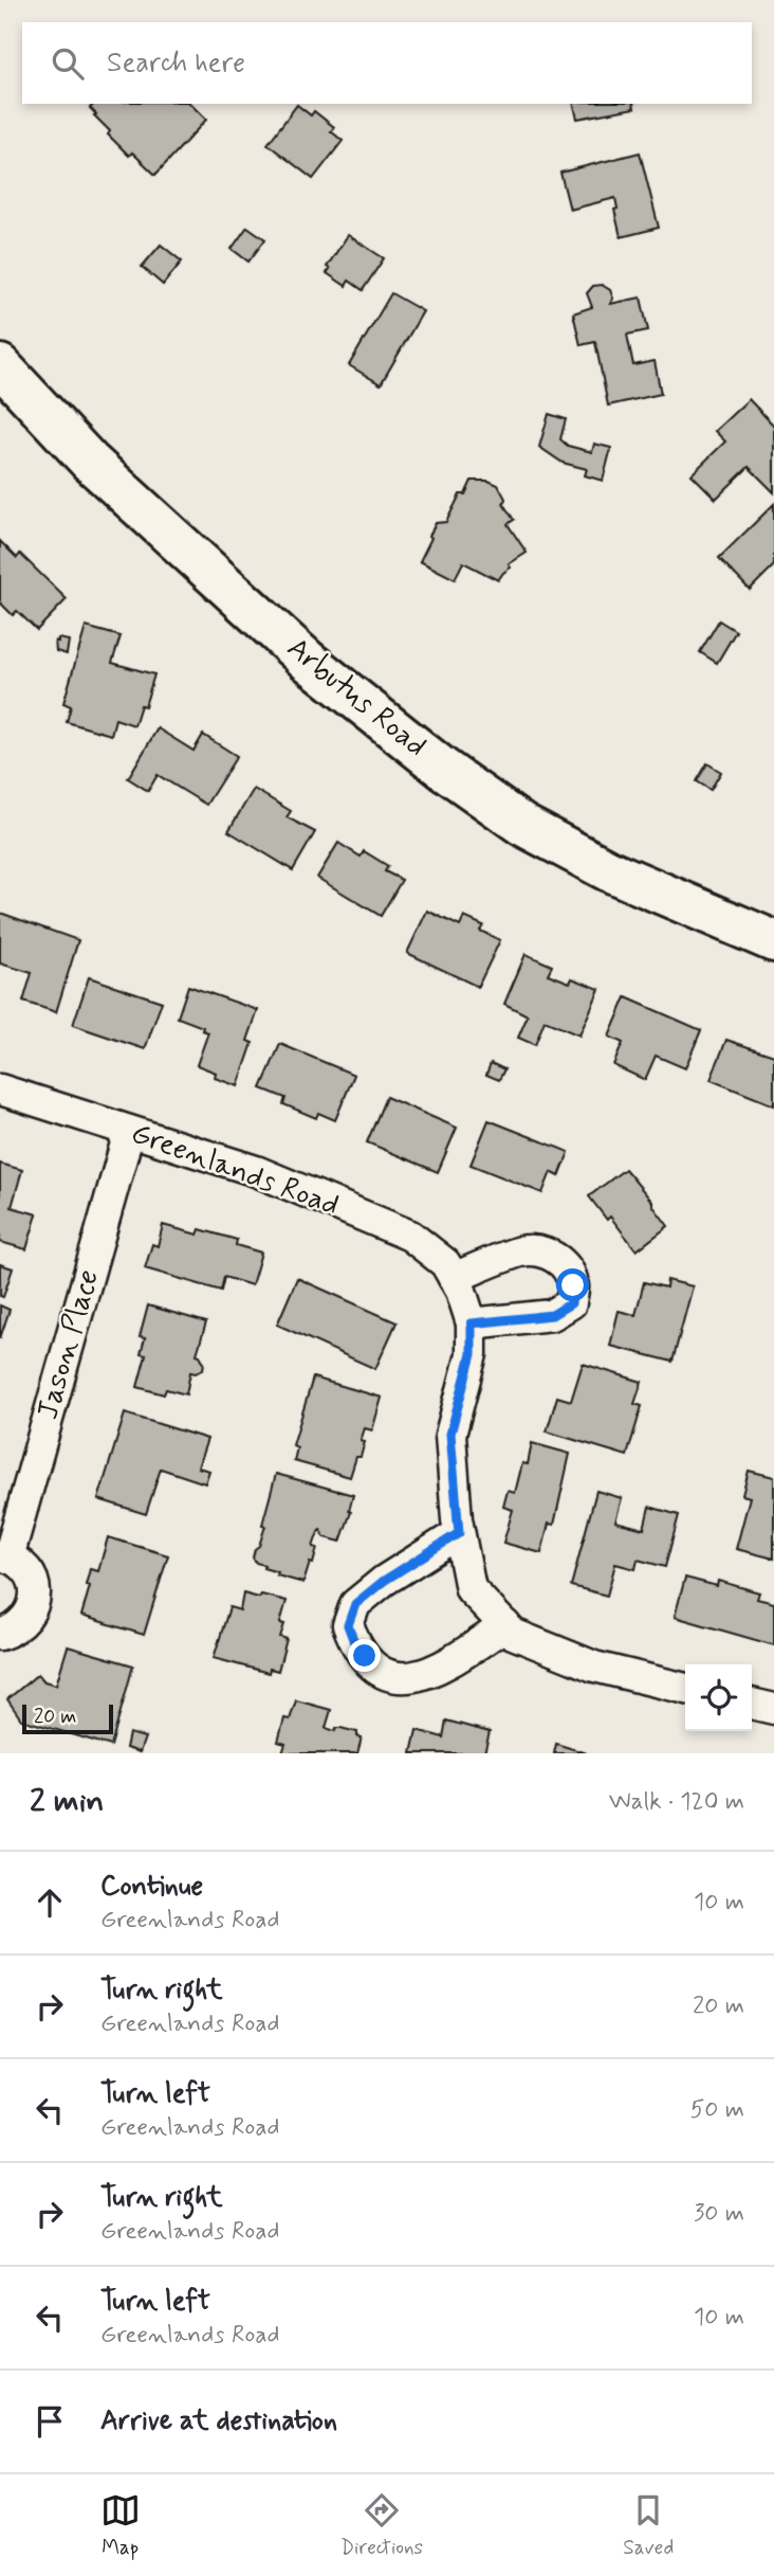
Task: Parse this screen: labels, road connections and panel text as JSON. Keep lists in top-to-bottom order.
{
  "streets": {
    "main road": ["Arbutus Road"],
    "street": ["Greenlands Road", "Jason Place"]
  },
  "crossings": [
    ["Greenlands Road", "Jason Place"]
  ],
  "scale_bar": "20 m",
  "page": {
    "search": "Search here",
    "scale": "20 m",
    "heading": ["2 min", "Walk · 120 m"],
    "list": [
      ["Continue", "Greenlands Road", "10 m"],
      ["Turn right", "Greenlands Road", "20 m"],
      ["Turn left", "Greenlands Road", "50 m"],
      ["Turn right", "Greenlands Road", "30 m"],
      ["Turn left", "Greenlands Road", "10 m"],
      "Arrive at destination"
    ],
    "nav": ["Map", "Directions", "Saved"]
  }
}
